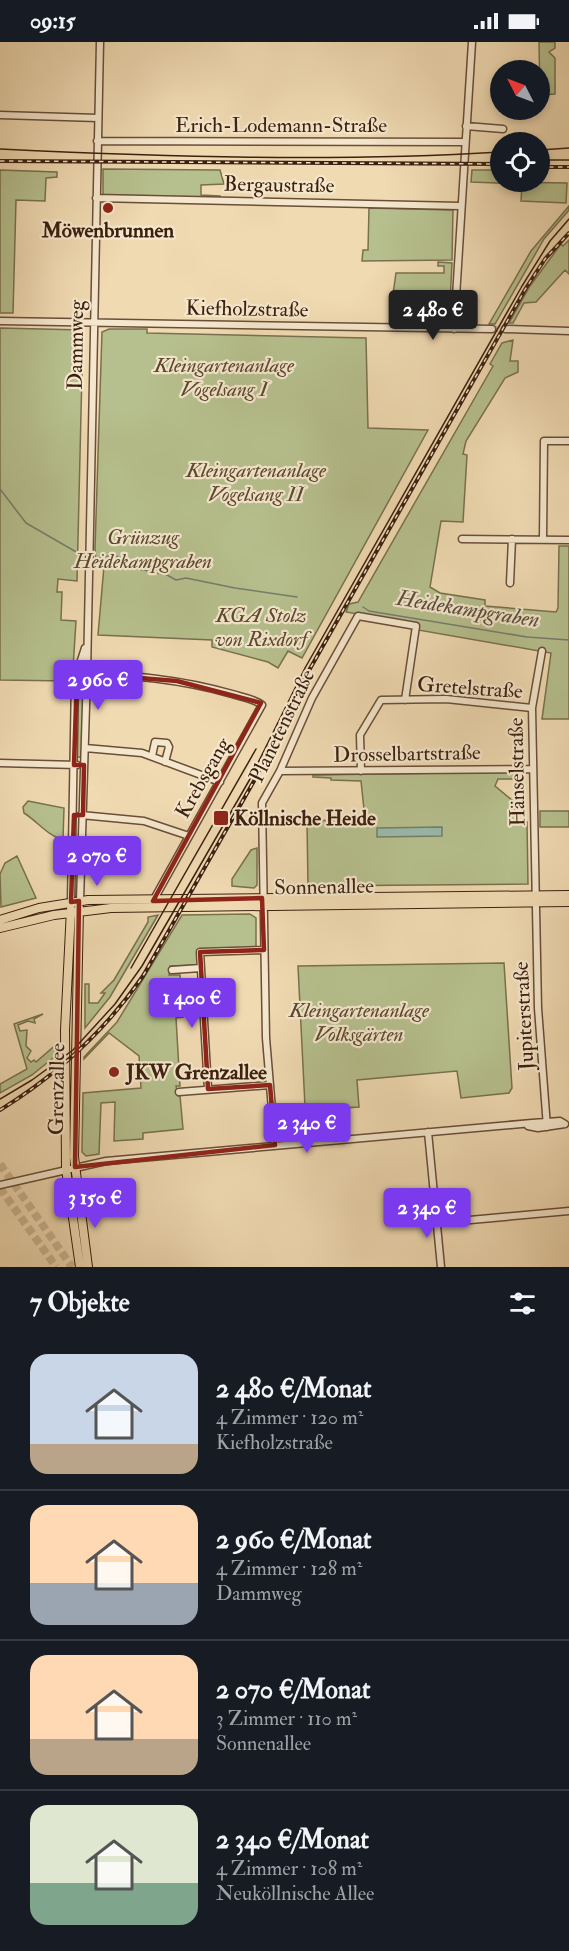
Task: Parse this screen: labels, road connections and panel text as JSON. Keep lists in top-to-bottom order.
{
  "streets": {
    "main road": ["Sonnenallee", "Grenzallee"],
    "street": [
      "Erich-Lodemann-Straße",
      "Bergaustraße",
      "Kiefholzstraße",
      "Dammweg",
      "Gretelstraße",
      "Planetenstraße",
      "Drosselbartstraße",
      "Hänselstraße",
      "Krebsgang",
      "Jupiterstraße"
    ]
  },
  "crossings": [
    ["Erich-Lodemann-Straße", "Dammweg"],
    ["Bergaustraße", "Dammweg"],
    ["Kiefholzstraße", "Dammweg"],
    ["Dammweg", "Krebsgang"],
    ["Dammweg", "Sonnenallee"],
    ["Gretelstraße", "Planetenstraße"],
    ["Gretelstraße", "Drosselbartstraße"],
    ["Gretelstraße", "Hänselstraße"],
    ["Planetenstraße", "Drosselbartstraße"],
    ["Planetenstraße", "Sonnenallee"],
    ["Drosselbartstraße", "Hänselstraße"],
    ["Hänselstraße", "Sonnenallee"],
    ["Hänselstraße", "Jupiterstraße"],
    ["Krebsgang", "Sonnenallee"],
    ["Sonnenallee", "Jupiterstraße"],
    ["Sonnenallee", "Grenzallee"]
  ],
  "water": ["Heidekampgraben"],
  "parks": [
    "Kleingartenanlage Vogelsang I",
    "Kleingartenanlage Vogelsang II",
    "Grünzug Heidekampgraben",
    "KGA Stolz von Rixdorf",
    "Kleingartenanlage Volksgärten"
  ],
  "places": {
    "other": ["Möwenbrunnen", "JKW Grenzallee"],
    "transit": ["Köllnische Heide"]
  },
  "north": "top left",
  "page": {
    "status": "09:15",
    "price": [
      "2 480 €",
      "2 960 €",
      "2 070 €",
      "1 400 €",
      "2 340 €",
      "3 150 €",
      "2 340 €"
    ],
    "heading": "7 Objekte",
    "list": [
      {
        "name": "2 480 €/Monat",
        "note": "4 Zimmer · 120 m² · Kiefholzstraße"
      },
      {
        "name": "2 960 €/Monat",
        "note": "4 Zimmer · 128 m² · Dammweg"
      },
      {
        "name": "2 070 €/Monat",
        "note": "3 Zimmer · 110 m² · Sonnenallee"
      },
      {
        "name": "2 340 €/Monat",
        "note": "4 Zimmer · 108 m² · Neuköllnische Allee"
      }
    ]
  }
}
